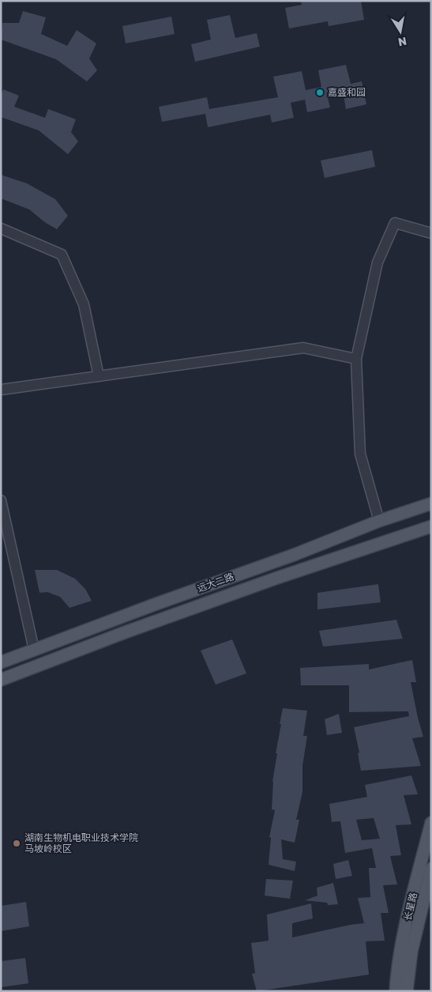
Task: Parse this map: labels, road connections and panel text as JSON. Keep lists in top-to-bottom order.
{
  "streets": {
    "main road": ["远大二路", "长星路"]
  },
  "places": ["嘉盛和园", "湖南生物机电职业技术学院 马坡岭校区"],
  "north": "bottom"
}
